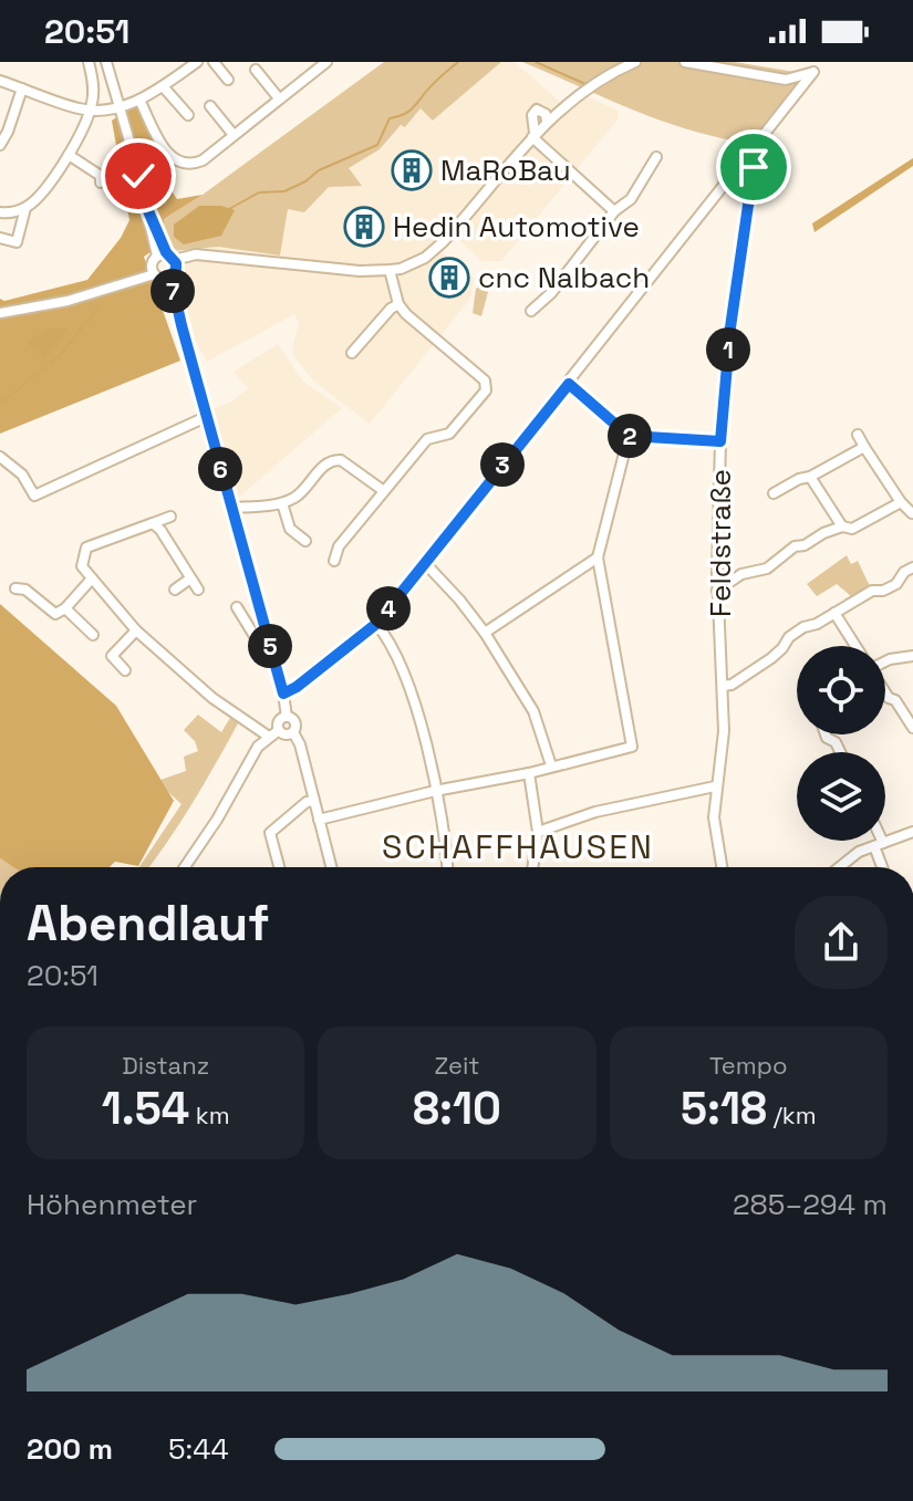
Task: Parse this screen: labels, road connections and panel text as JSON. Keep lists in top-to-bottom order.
{
  "streets": {
    "street": ["Feldstraße"]
  },
  "districts": ["SCHAFFHAUSEN"],
  "places": {
    "building": ["MaRoBau", "Hedin Automotive", "cnc Nalbach"]
  },
  "page": {
    "status": "20:51",
    "pins": [
      "7",
      "1",
      "2",
      "3",
      "6",
      "4",
      "5"
    ],
    "heading": ["Abendlauf", "20:51"],
    "stats": [
      ["Distanz", "1.54 km"],
      ["Zeit", "8:10"],
      ["Tempo", "5:18 /km"]
    ],
    "chart": ["Höhenmeter", "285–294 m"],
    "list": [
      {
        "name": "200 m",
        "note": "5:44"
      }
    ]
  }
}
